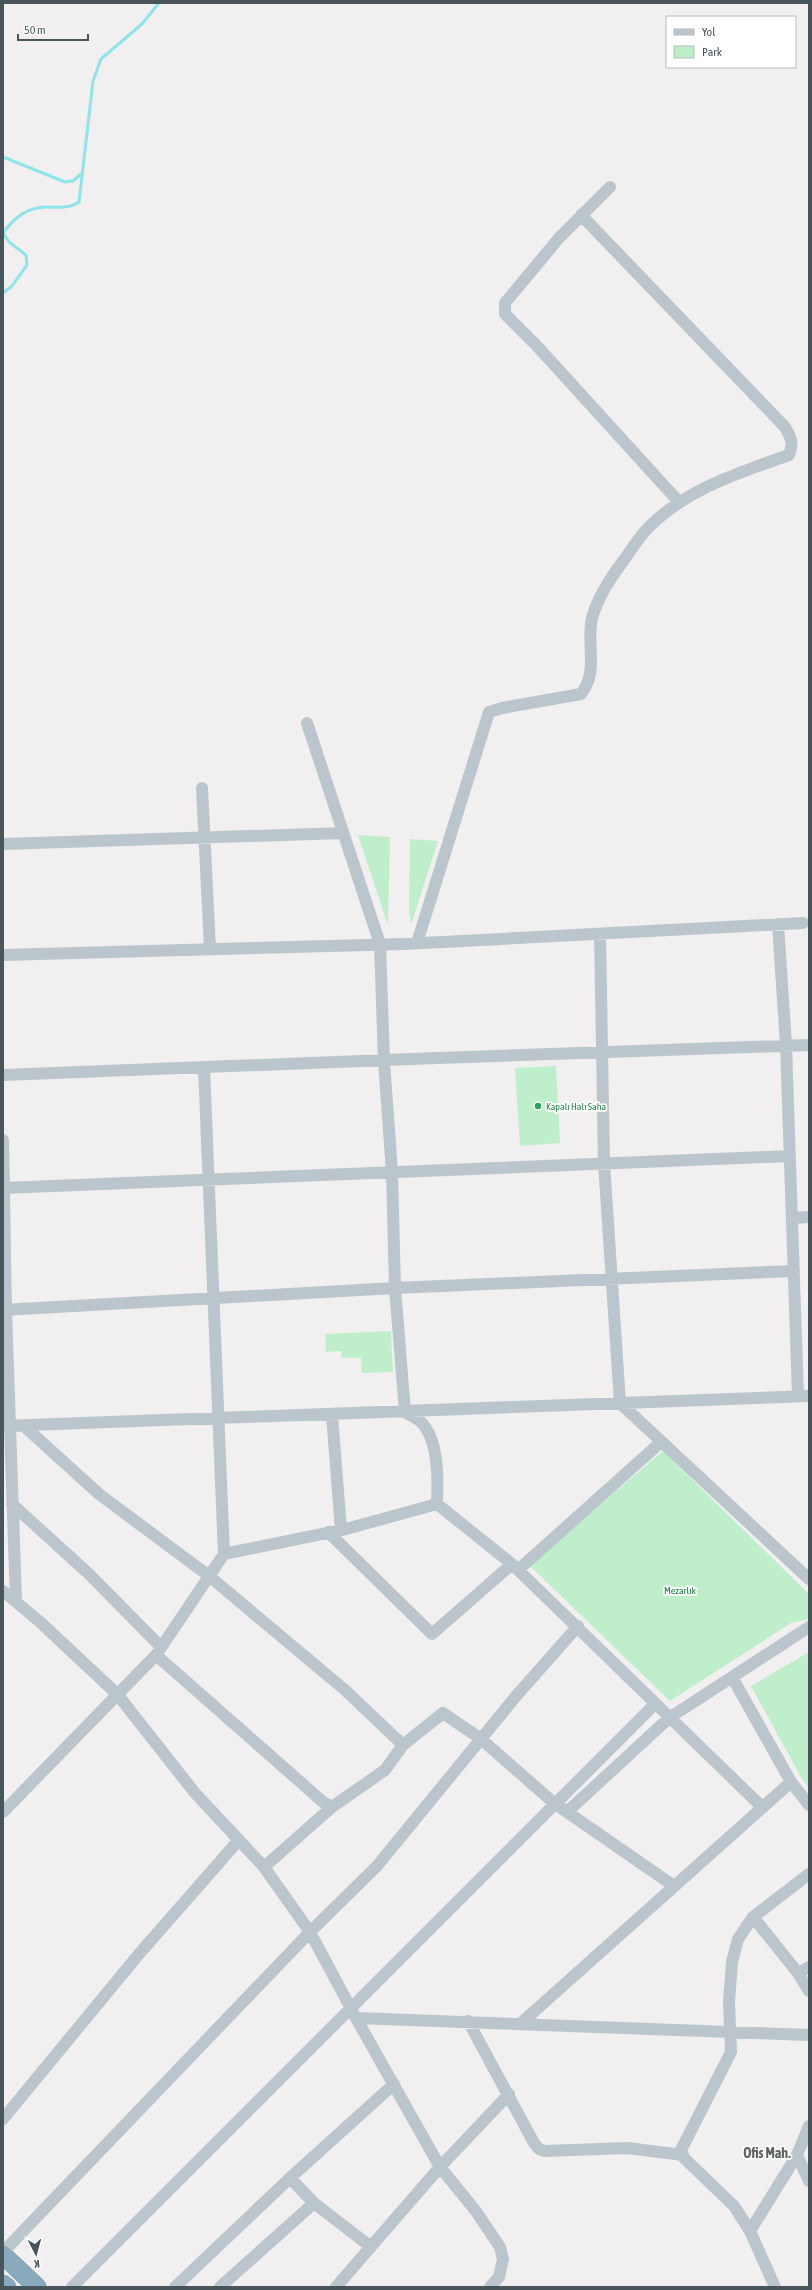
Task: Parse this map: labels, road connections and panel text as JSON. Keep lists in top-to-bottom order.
{
  "districts": ["Ofis Mah."],
  "parks": ["Mezarlık"],
  "places": ["Kapalı Halı Saha"],
  "legend": ["Yol", "Park"],
  "scale_bar": "50 m",
  "north": "bottom"
}
